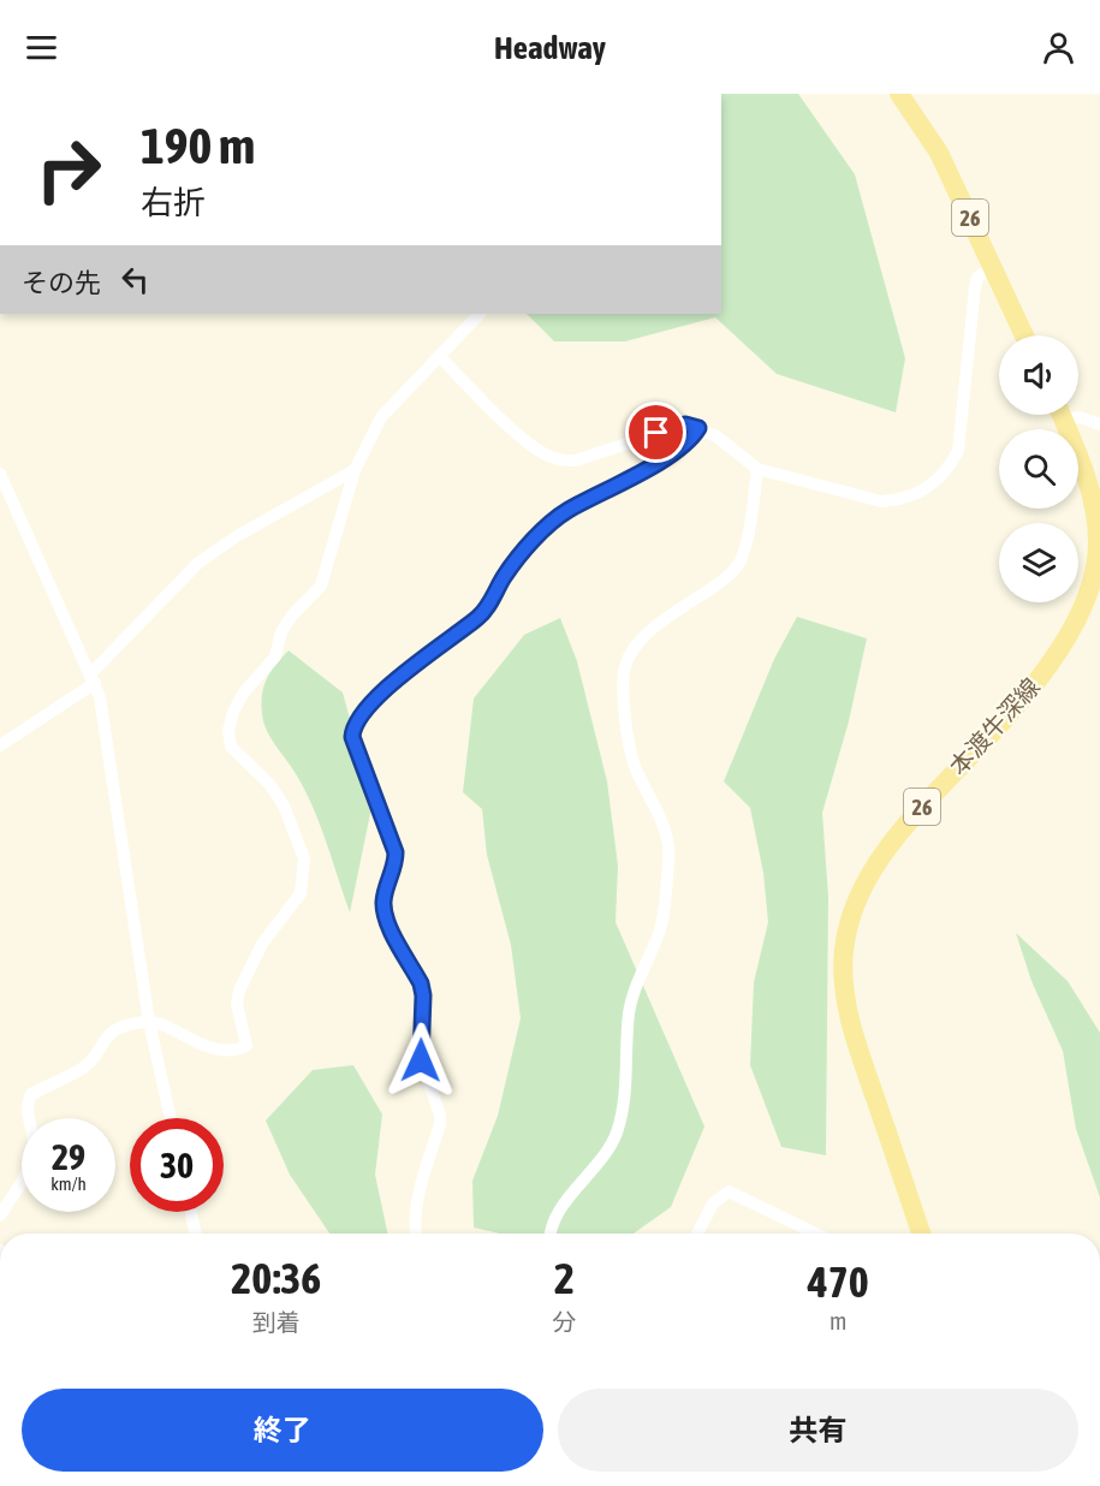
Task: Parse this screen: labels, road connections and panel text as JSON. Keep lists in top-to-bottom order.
{
  "streets": {
    "main road": ["26", "本渡牛深線"]
  },
  "page": {
    "header": "Headway",
    "turn": ["190 m", "右折"],
    "then": "その先",
    "speed": "29 km/h",
    "limit": "30",
    "eta": [
      "20:36",
      "到着",
      "2",
      "分",
      "470",
      "m"
    ],
    "buttons": ["終了", "共有"]
  }
}
